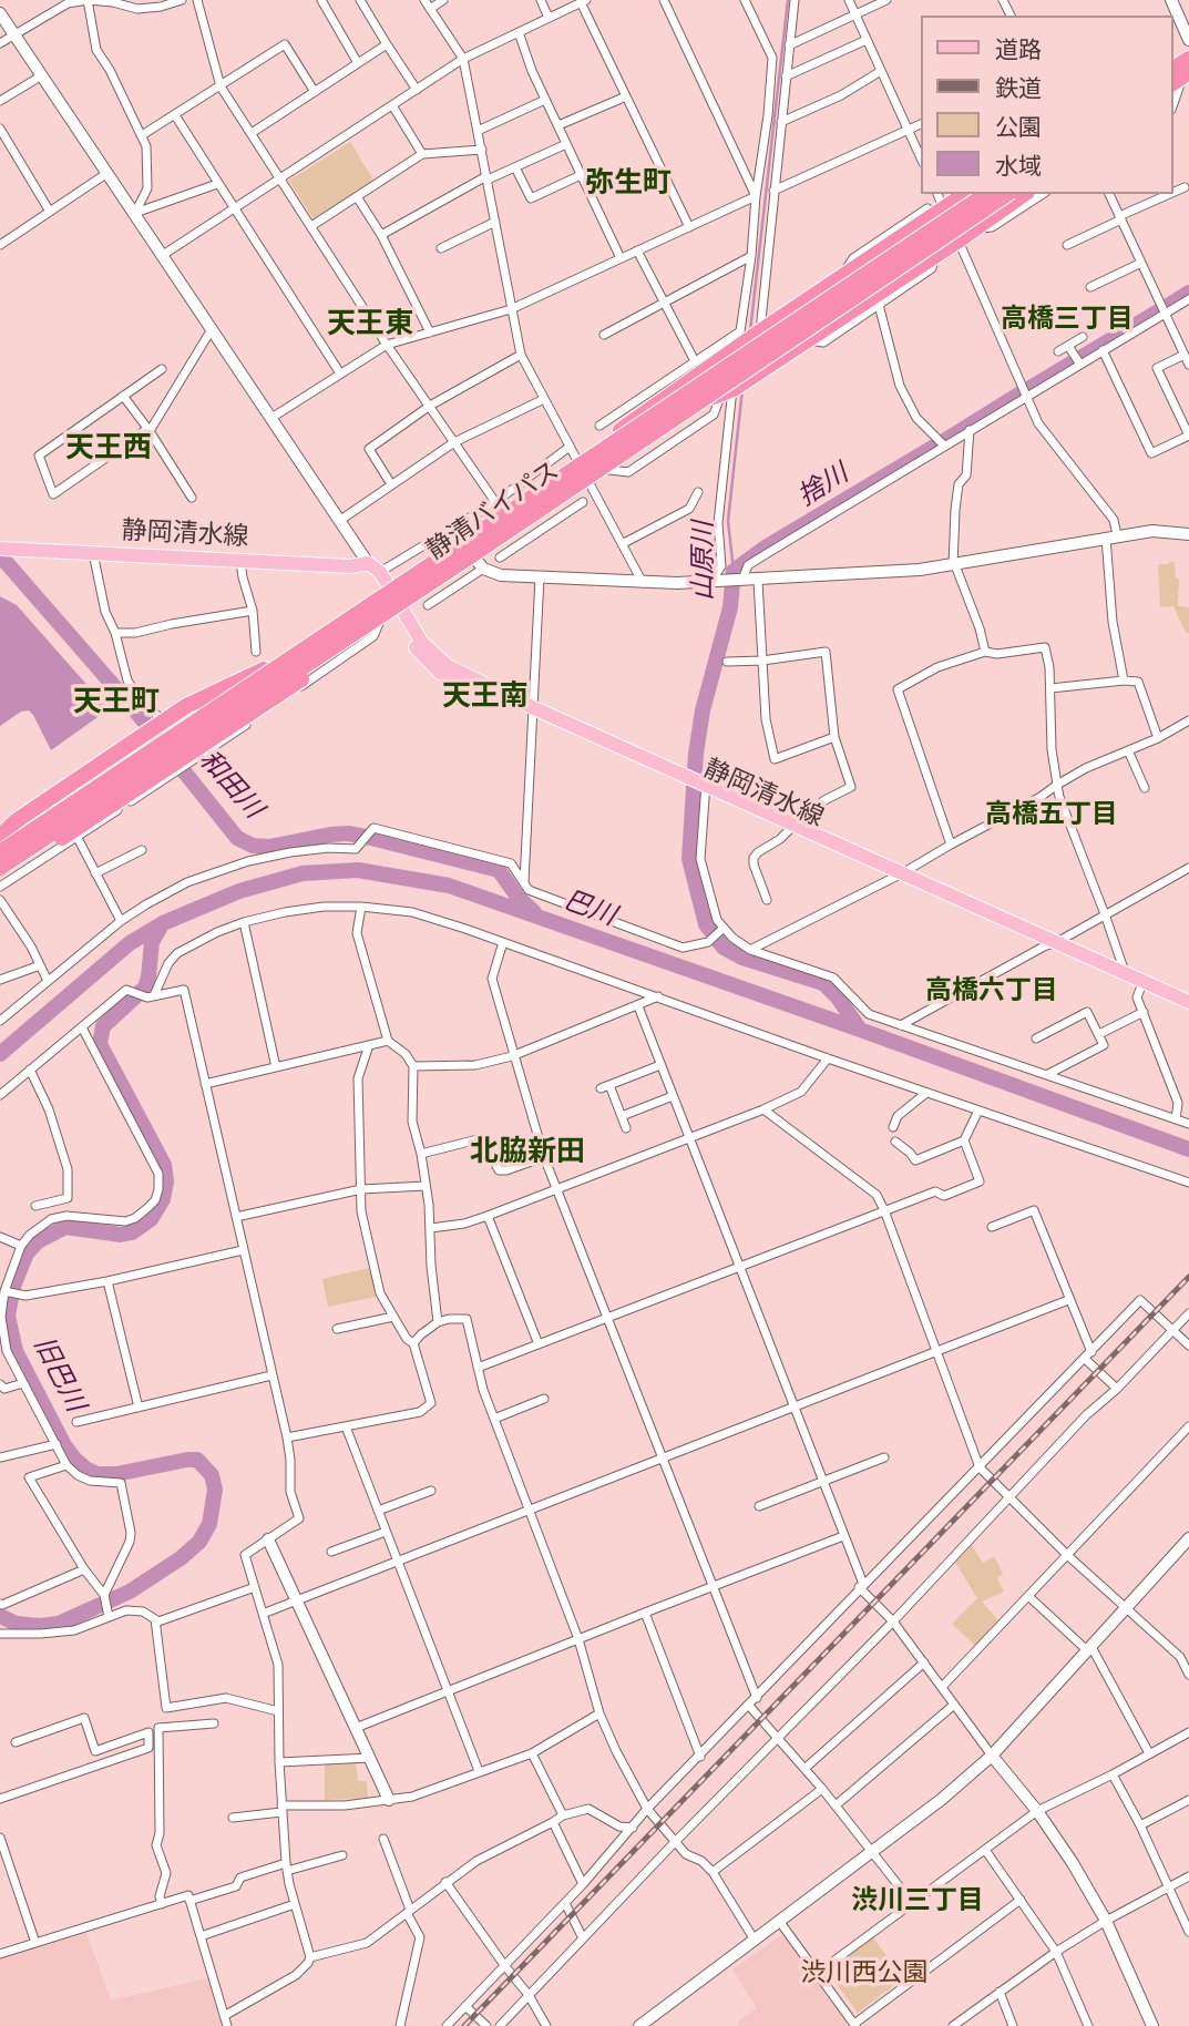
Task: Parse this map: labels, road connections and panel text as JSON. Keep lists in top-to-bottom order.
{
  "streets": {
    "highway": ["静清バイパス"],
    "main road": ["静岡清水線"]
  },
  "districts": [
    "弥生町",
    "高橋三丁目",
    "天王東",
    "天王西",
    "天王南",
    "天王町",
    "高橋五丁目",
    "高橋六丁目",
    "北脇新田",
    "渋川三丁目"
  ],
  "water": [
    "捨川",
    "山原川",
    "和田川",
    "巴川",
    "旧巴川"
  ],
  "parks": ["渋川西公園"],
  "legend": [
    "道路",
    "鉄道",
    "公園",
    "水域"
  ]
}
